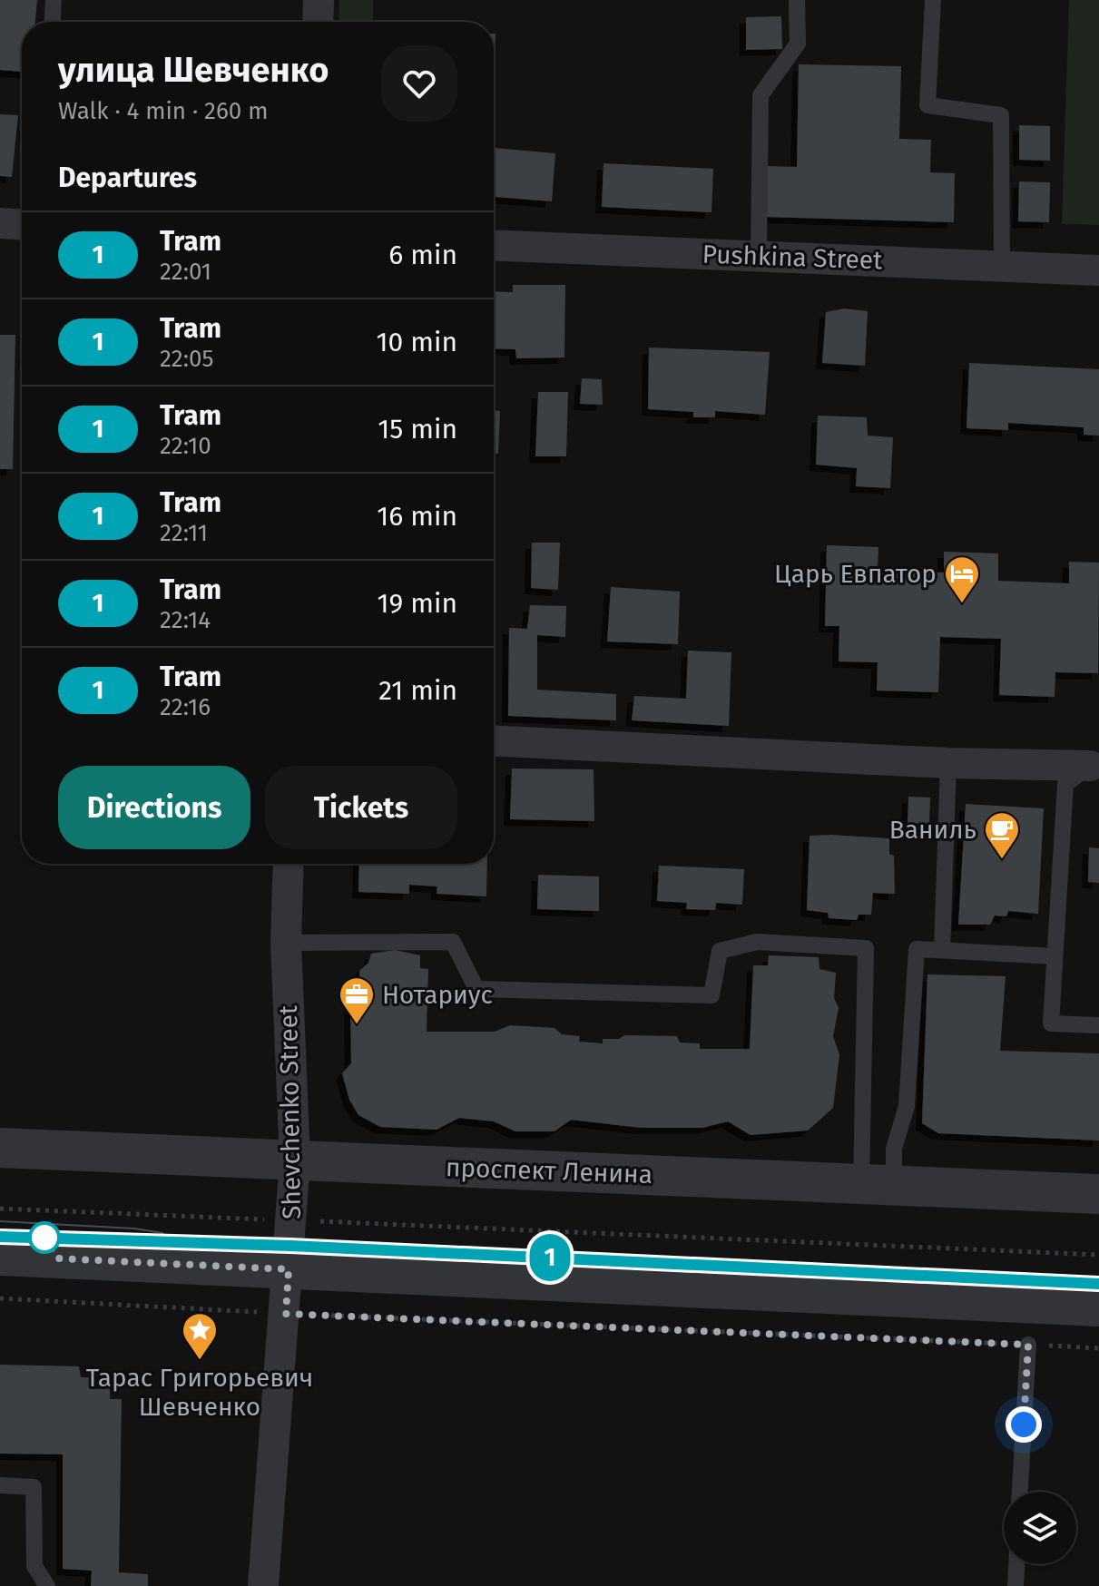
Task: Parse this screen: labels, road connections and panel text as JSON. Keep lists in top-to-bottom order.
{
  "streets": {
    "street": ["Pushkina Street", "Shevchenko Street", "проспект Ленина"]
  },
  "crossings": [
    ["Shevchenko Street", "проспект Ленина"]
  ],
  "places": {
    "hotel": ["Царь Евпатор"],
    "cafe": ["Ваниль"],
    "office": ["Нотариус"],
    "place": ["Тарас Григорьевич Шевченко"]
  },
  "lines": ["tram line 1"],
  "page": {
    "on_map": "1",
    "heading": [
      ["улица Шевченко", "Walk · 4 min · 260 m"],
      "Departures"
    ],
    "list": [
      {
        "mark": "1",
        "name": "Tram",
        "note": "22:01",
        "value": "6 min"
      },
      {
        "mark": "1",
        "name": "Tram",
        "note": "22:05",
        "value": "10 min"
      },
      {
        "mark": "1",
        "name": "Tram",
        "note": "22:10",
        "value": "15 min"
      },
      {
        "mark": "1",
        "name": "Tram",
        "note": "22:11",
        "value": "16 min"
      },
      {
        "mark": "1",
        "name": "Tram",
        "note": "22:14",
        "value": "19 min"
      },
      {
        "mark": "1",
        "name": "Tram",
        "note": "22:16",
        "value": "21 min"
      }
    ],
    "buttons": ["Directions", "Tickets"]
  }
}
